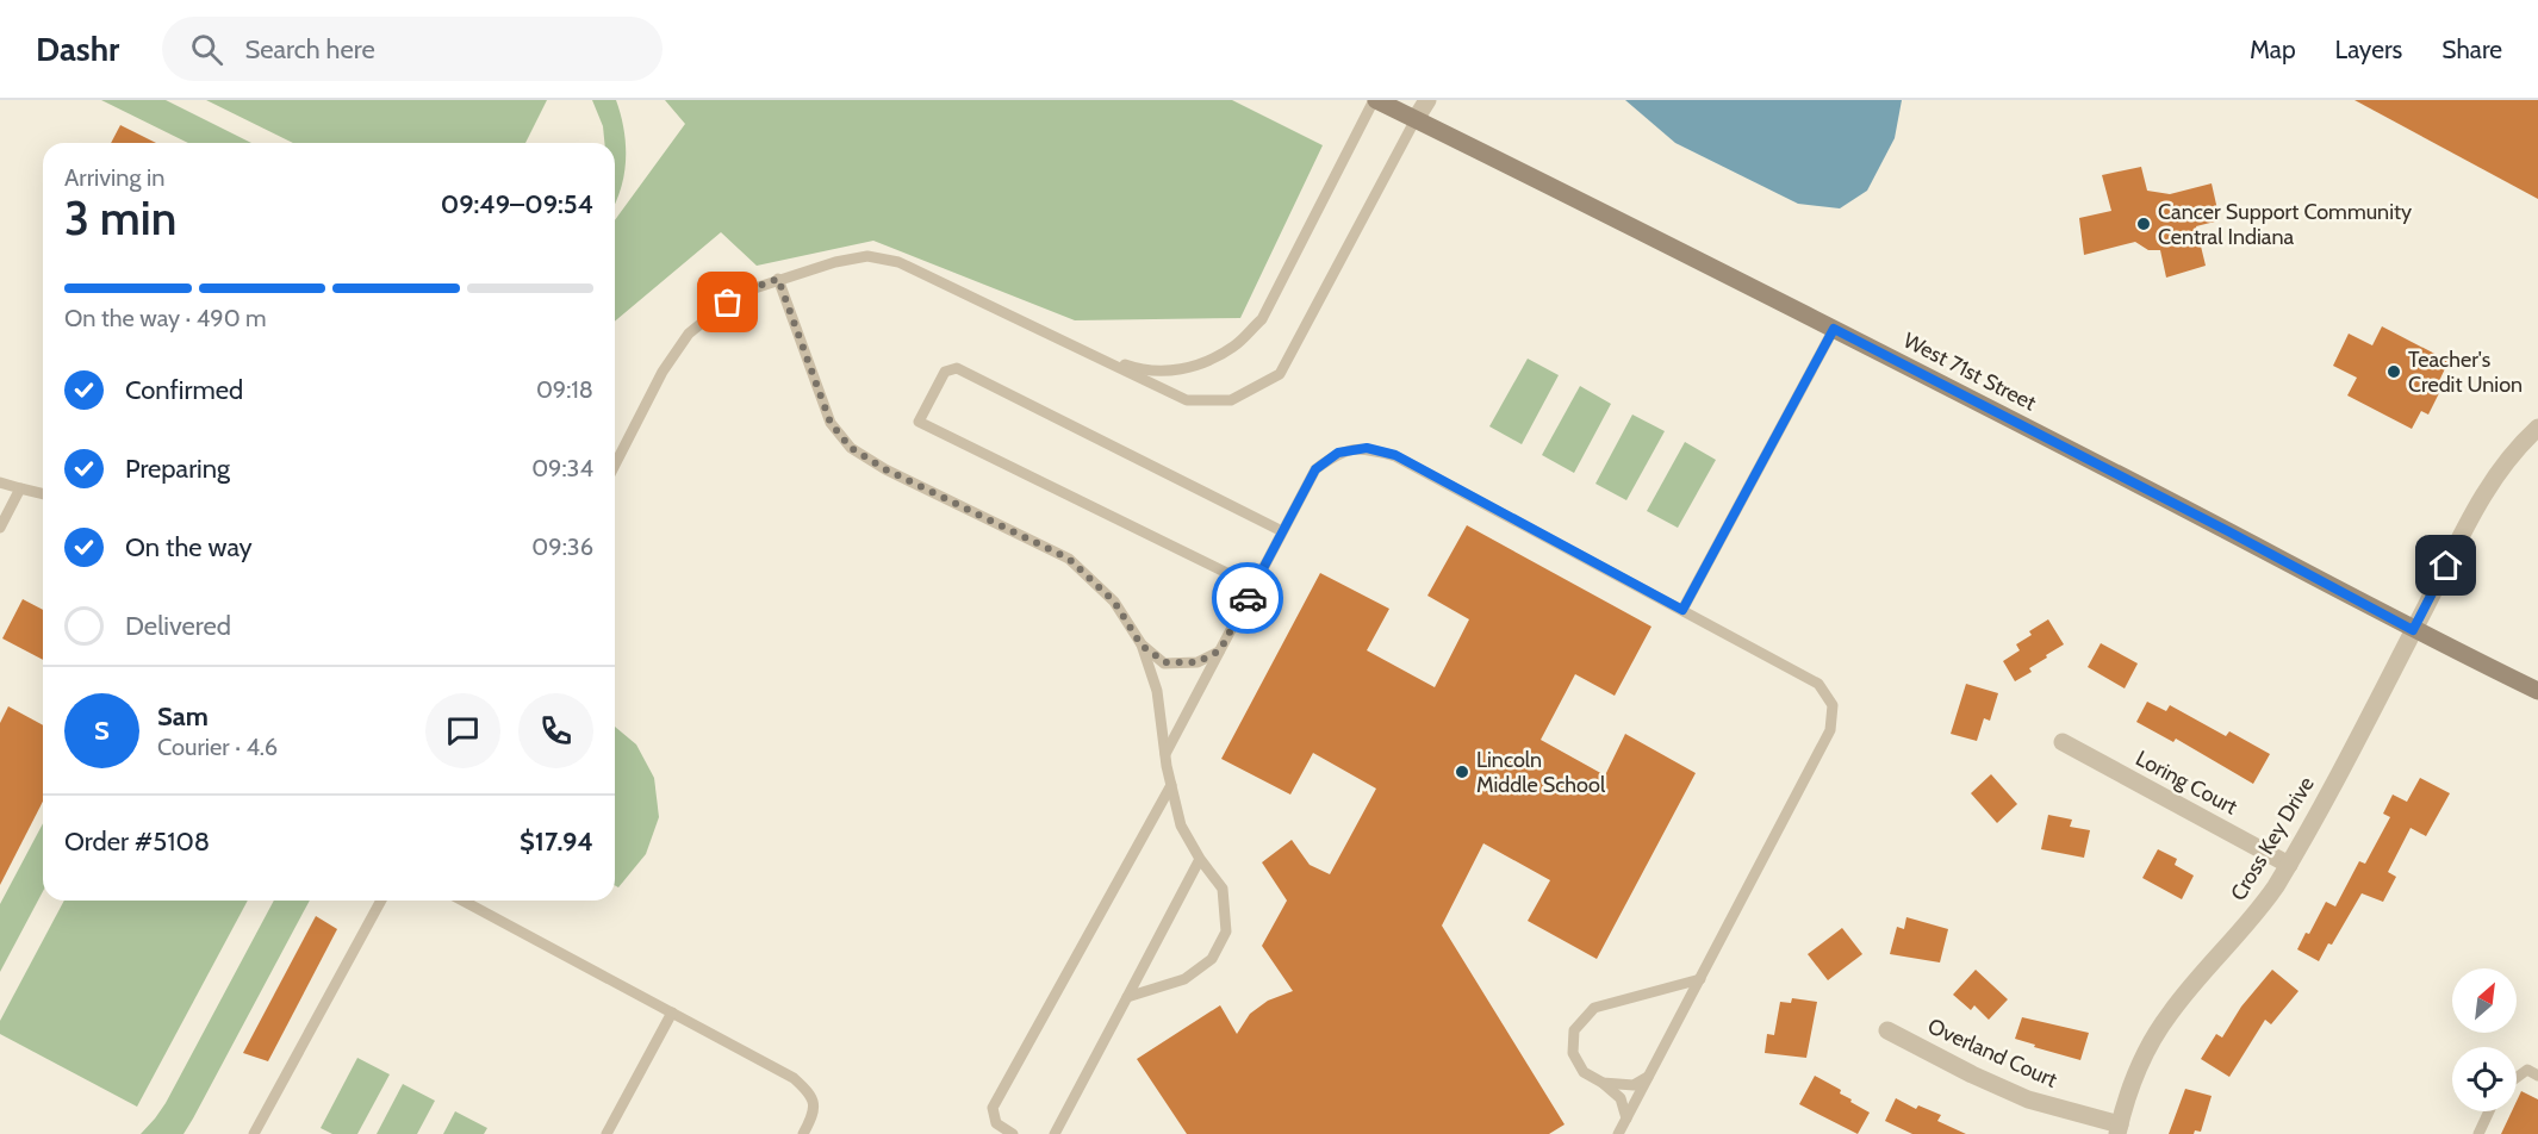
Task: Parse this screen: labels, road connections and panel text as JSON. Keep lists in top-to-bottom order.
{
  "streets": {
    "main road": ["West 71st Street"],
    "street": ["Loring Court", "Cross Key Drive", "Overland Court"]
  },
  "crossings": [
    ["West 71st Street", "Cross Key Drive"],
    ["Loring Court", "Cross Key Drive"],
    ["Cross Key Drive", "Overland Court"]
  ],
  "places": ["Cancer Support Community Central Indiana", "Teacher's Credit Union", "Lincoln Middle School"],
  "north": "top right",
  "page": {
    "header": "Dashr",
    "search": "Search here",
    "nav": ["Map", "Layers", "Share"],
    "heading": ["3 min", "Arriving in", "09:49–09:54"],
    "panel": [
      "Sam",
      "Courier · 4.6",
      "Order #5108",
      "$17.94"
    ],
    "bar": "On the way · 490 m",
    "list": [
      ["Confirmed", "09:18"],
      ["Preparing", "09:34"],
      ["On the way", "09:36"],
      "Delivered"
    ],
    "round": "S"
  }
}
